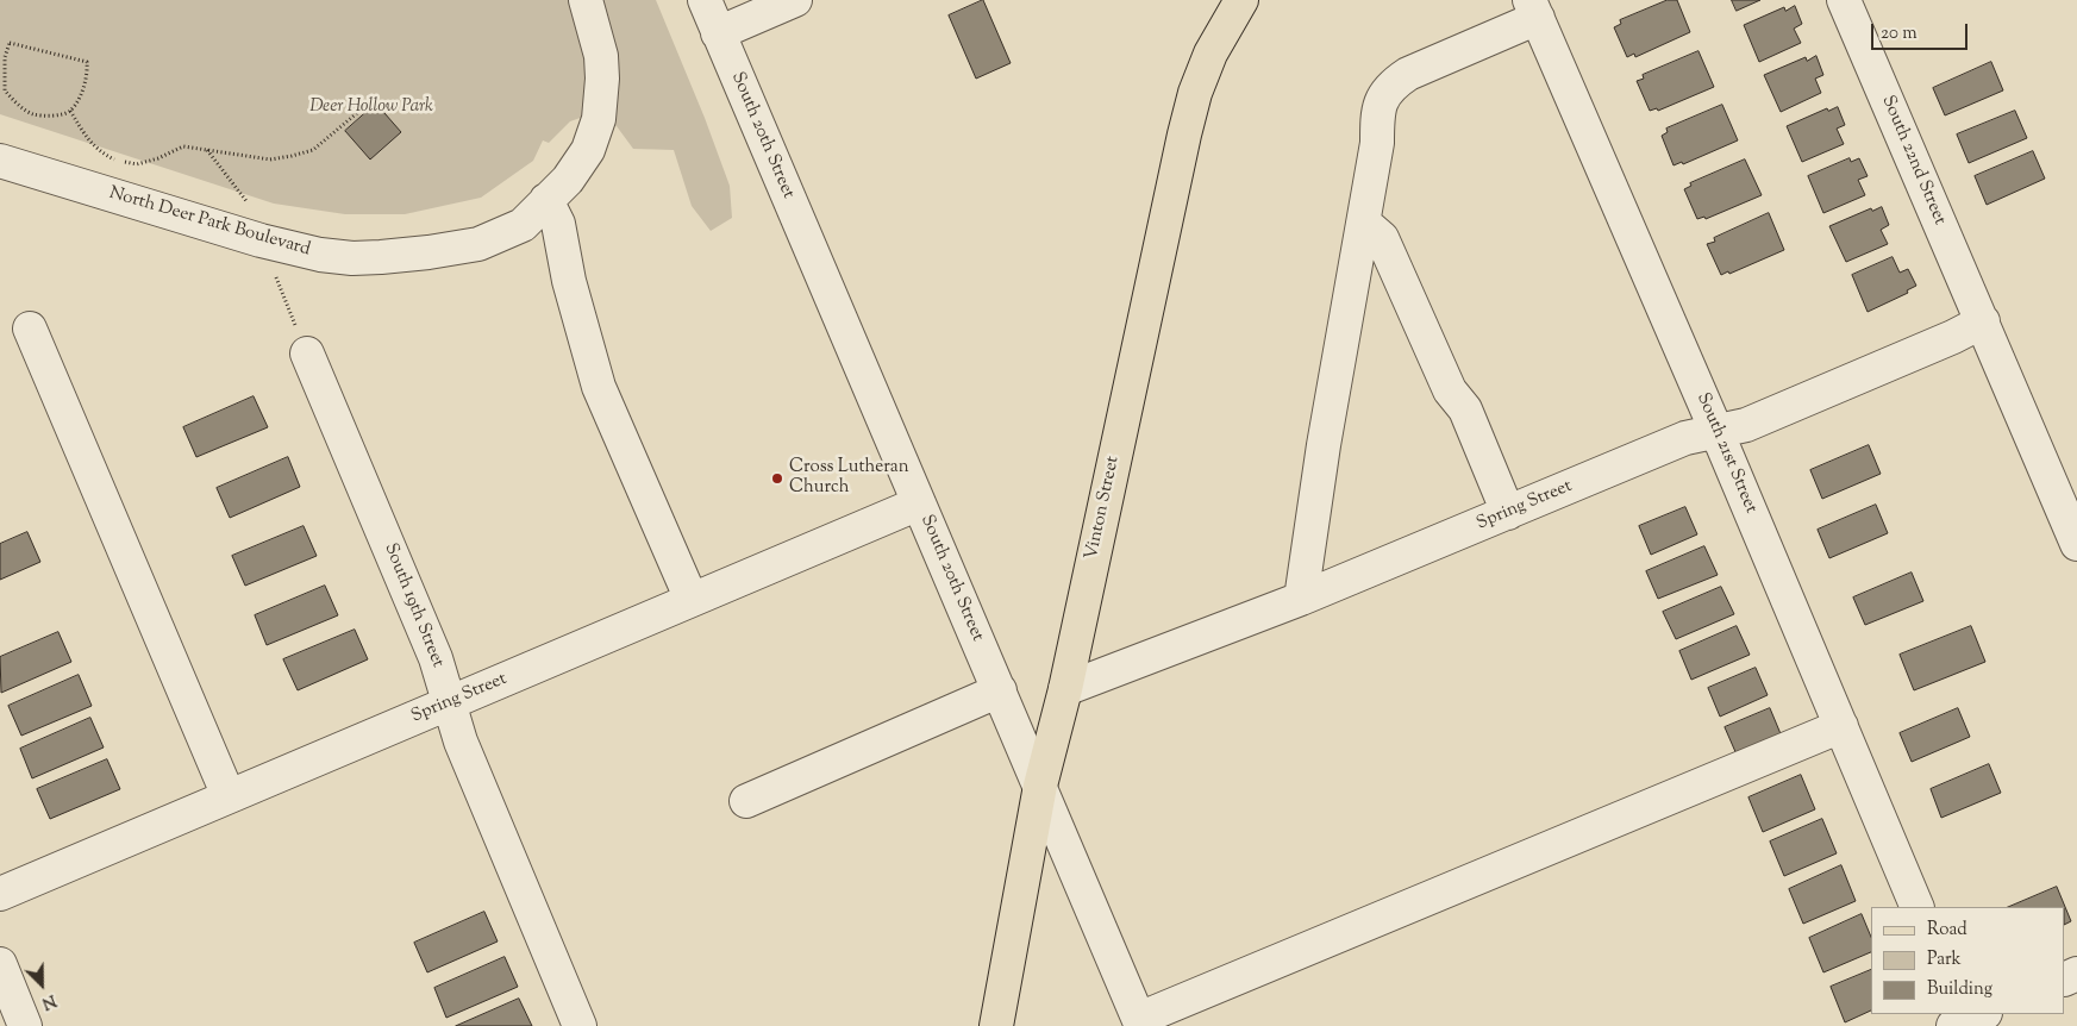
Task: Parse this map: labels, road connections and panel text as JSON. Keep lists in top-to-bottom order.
{
  "streets": {
    "main road": ["Vinton Street"],
    "street": [
      "South 20th Street",
      "South 22nd Street",
      "North Deer Park Boulevard",
      "South 21st Street",
      "Spring Street",
      "South 19th Street"
    ]
  },
  "crossings": [
    ["South 20th Street", "Spring Street"],
    ["South 20th Street", "Vinton Street"],
    ["South 22nd Street", "Spring Street"],
    ["South 21st Street", "Spring Street"],
    ["Spring Street", "Vinton Street"],
    ["Spring Street", "South 19th Street"]
  ],
  "parks": ["Deer Hollow Park"],
  "places": ["Cross Lutheran Church"],
  "legend": ["Road", "Park", "Building"],
  "scale_bar": "20 m",
  "north": "bottom right"
}
